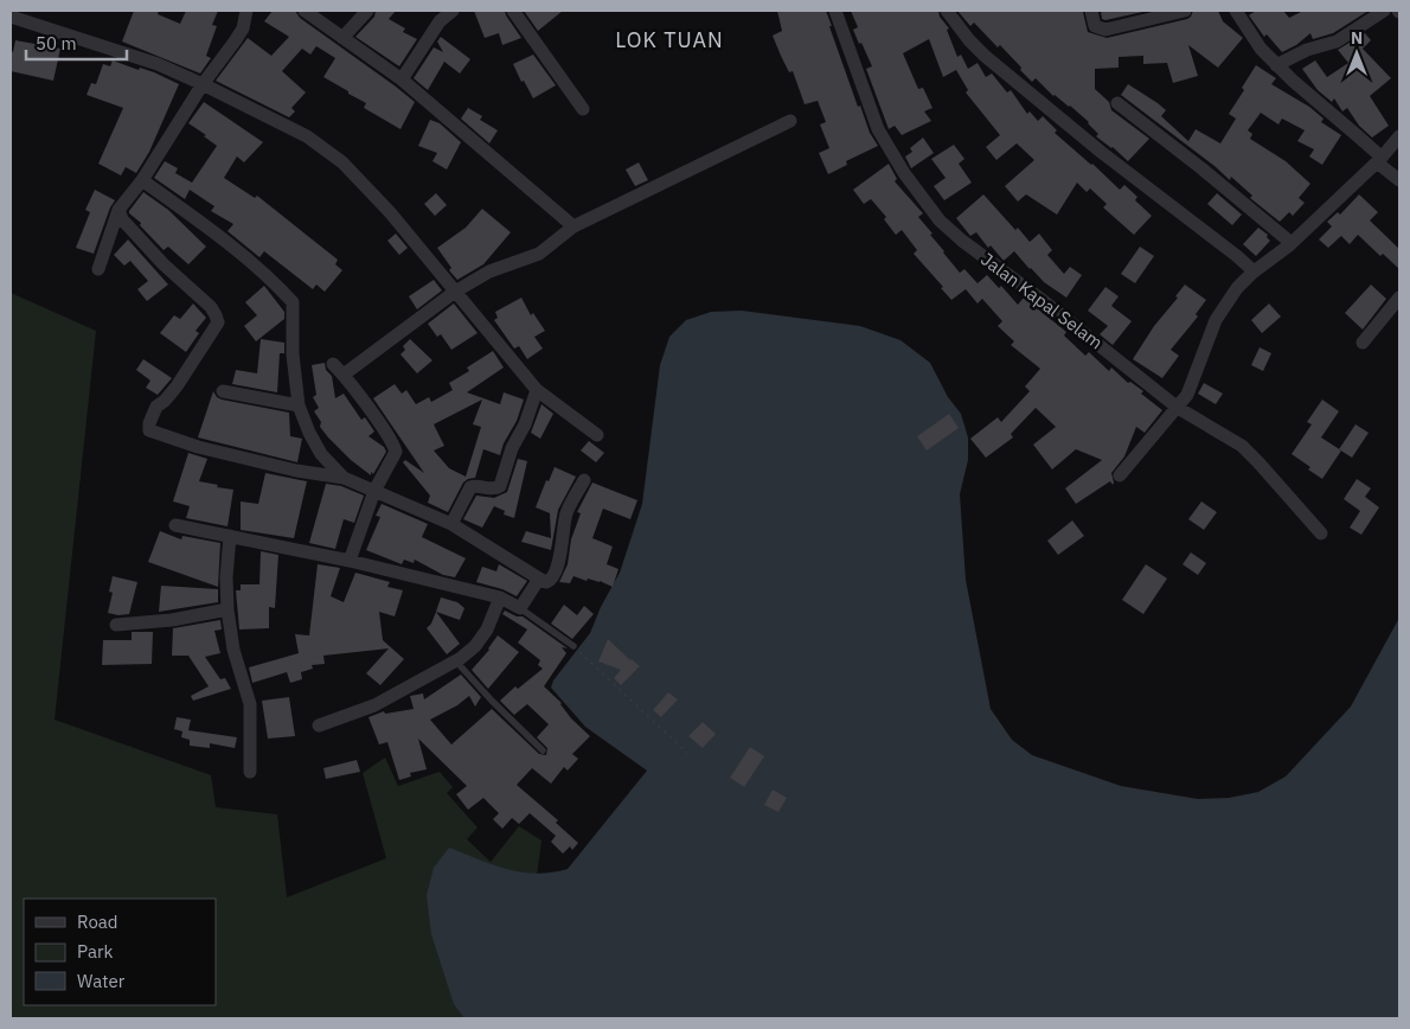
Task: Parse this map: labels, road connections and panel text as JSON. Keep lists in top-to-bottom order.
{
  "streets": {
    "street": ["Jalan Kapal Selam"]
  },
  "districts": ["LOK TUAN"],
  "legend": ["Road", "Park", "Water"],
  "scale_bar": "50 m",
  "north": "top"
}
